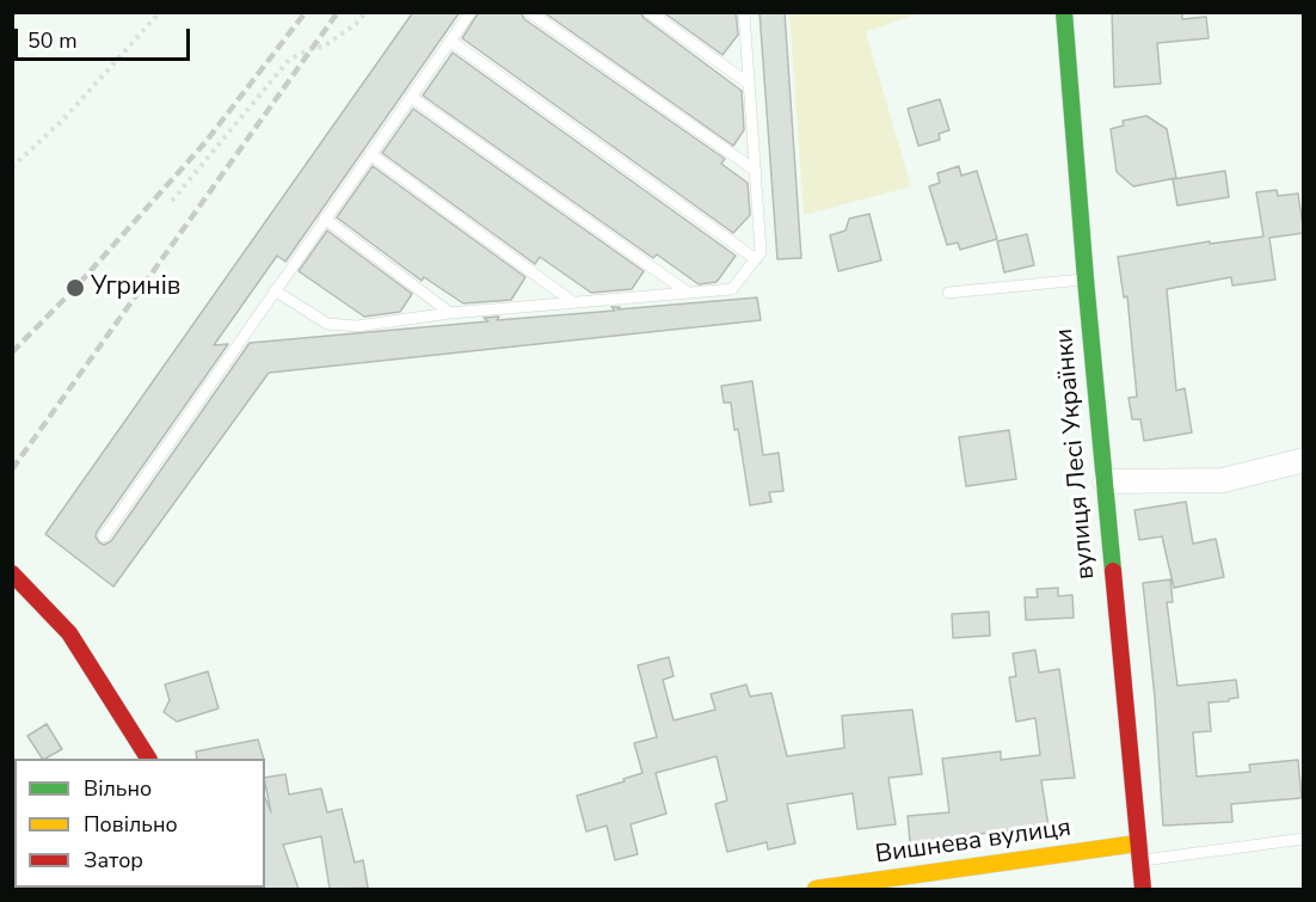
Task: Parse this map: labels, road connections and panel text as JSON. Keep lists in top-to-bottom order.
{
  "streets": {
    "street": ["вулиця Лесі Українки", "Вишнева вулиця"]
  },
  "crossings": [
    ["вулиця Лесі Українки", "Вишнева вулиця"]
  ],
  "places": ["Угринів"],
  "legend": ["Вільно", "Повільно", "Затор"],
  "scale_bar": "50 m"
}
